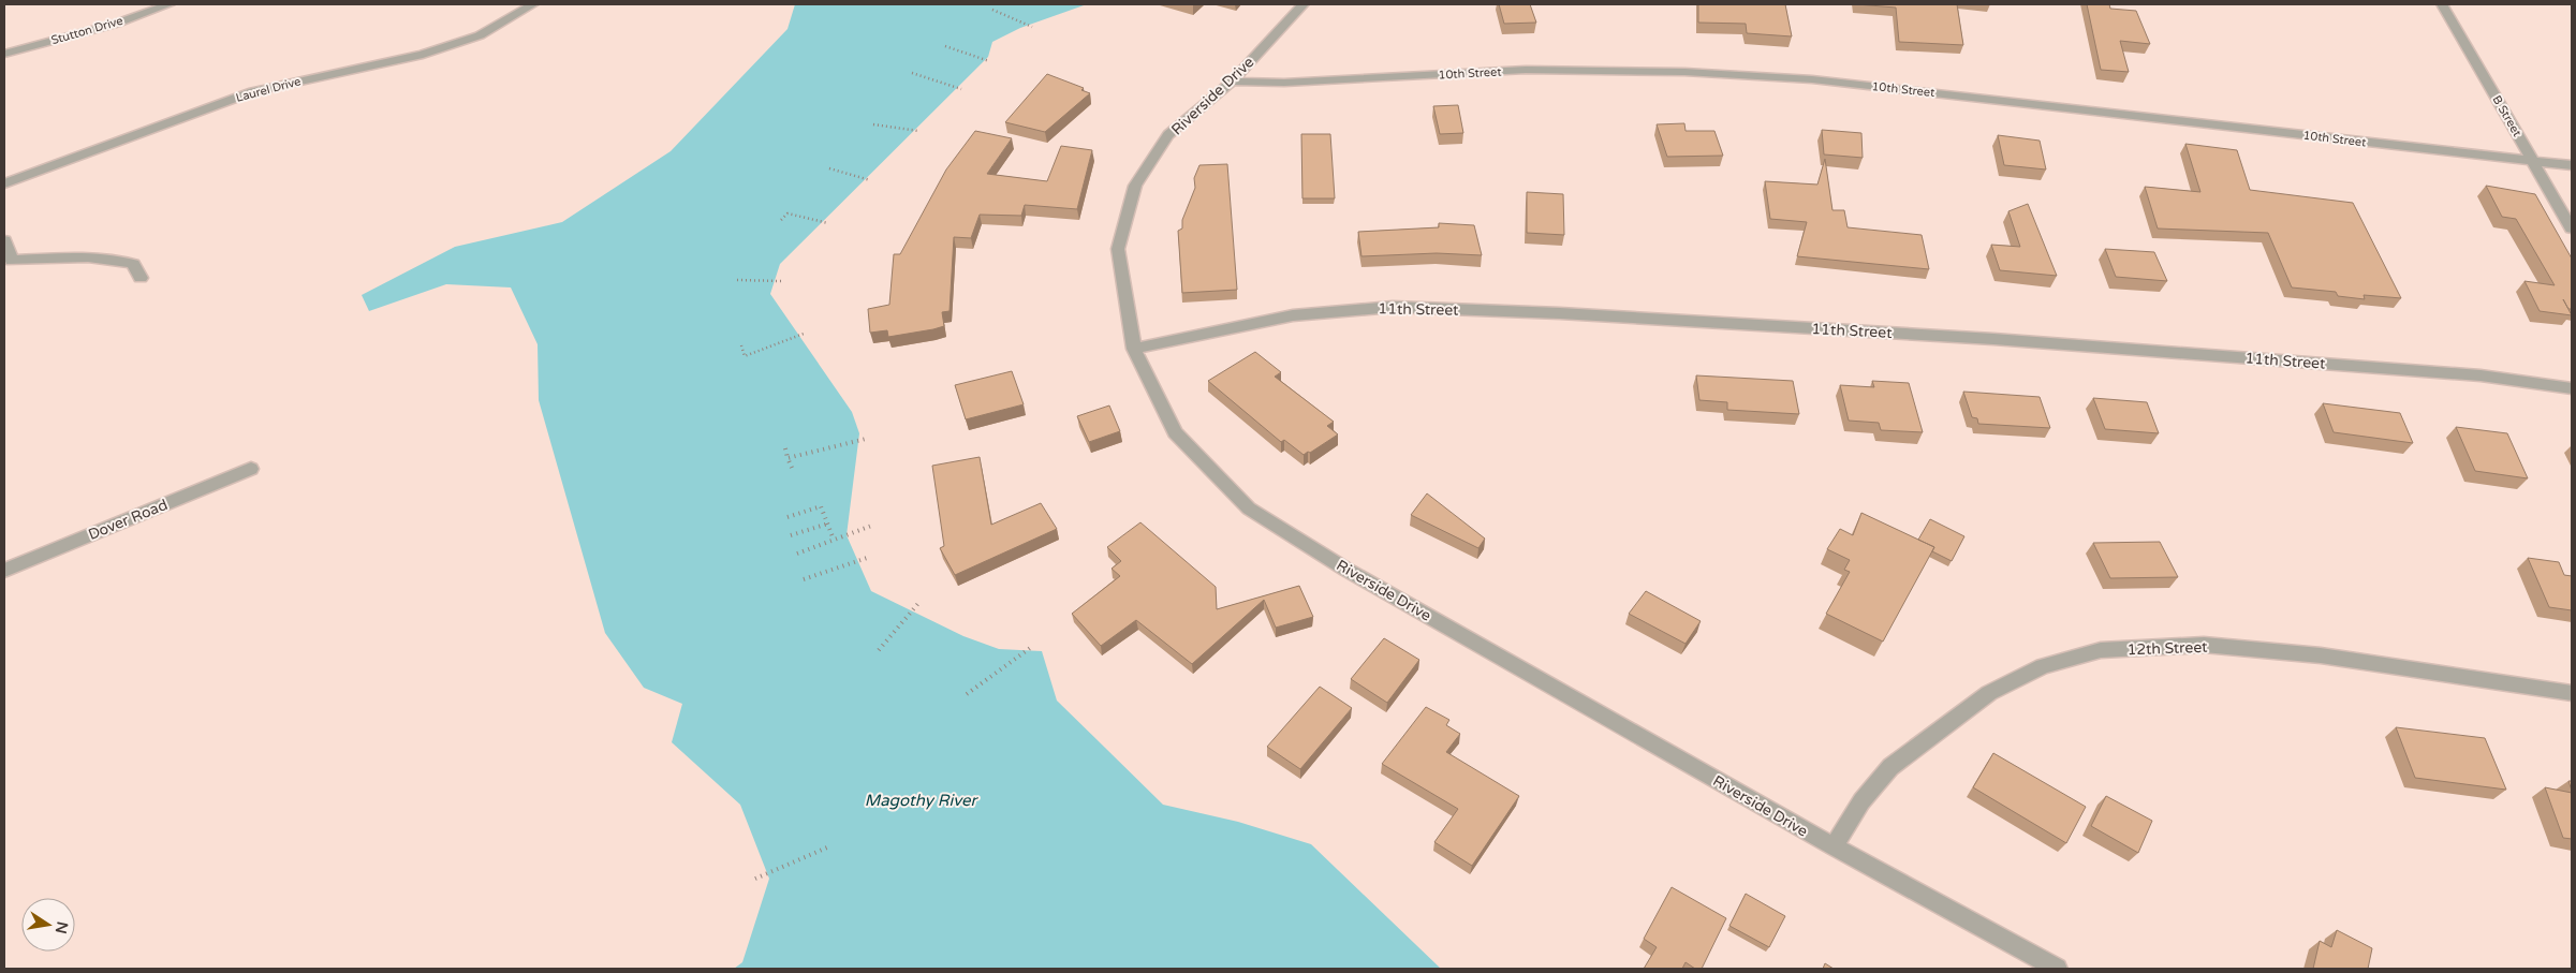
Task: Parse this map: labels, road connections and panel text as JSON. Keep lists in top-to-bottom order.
{
  "streets": {
    "street": [
      "Stutton Drive",
      "10th Street",
      "Laurel Drive",
      "Riverside Drive",
      "B Street",
      "11th Street",
      "Dover Road",
      "12th Street"
    ]
  },
  "crossings": [
    ["10th Street", "Riverside Drive"],
    ["10th Street", "B Street"],
    ["Riverside Drive", "11th Street"],
    ["Riverside Drive", "12th Street"]
  ],
  "water": ["Magothy River"],
  "north": "right"
}
